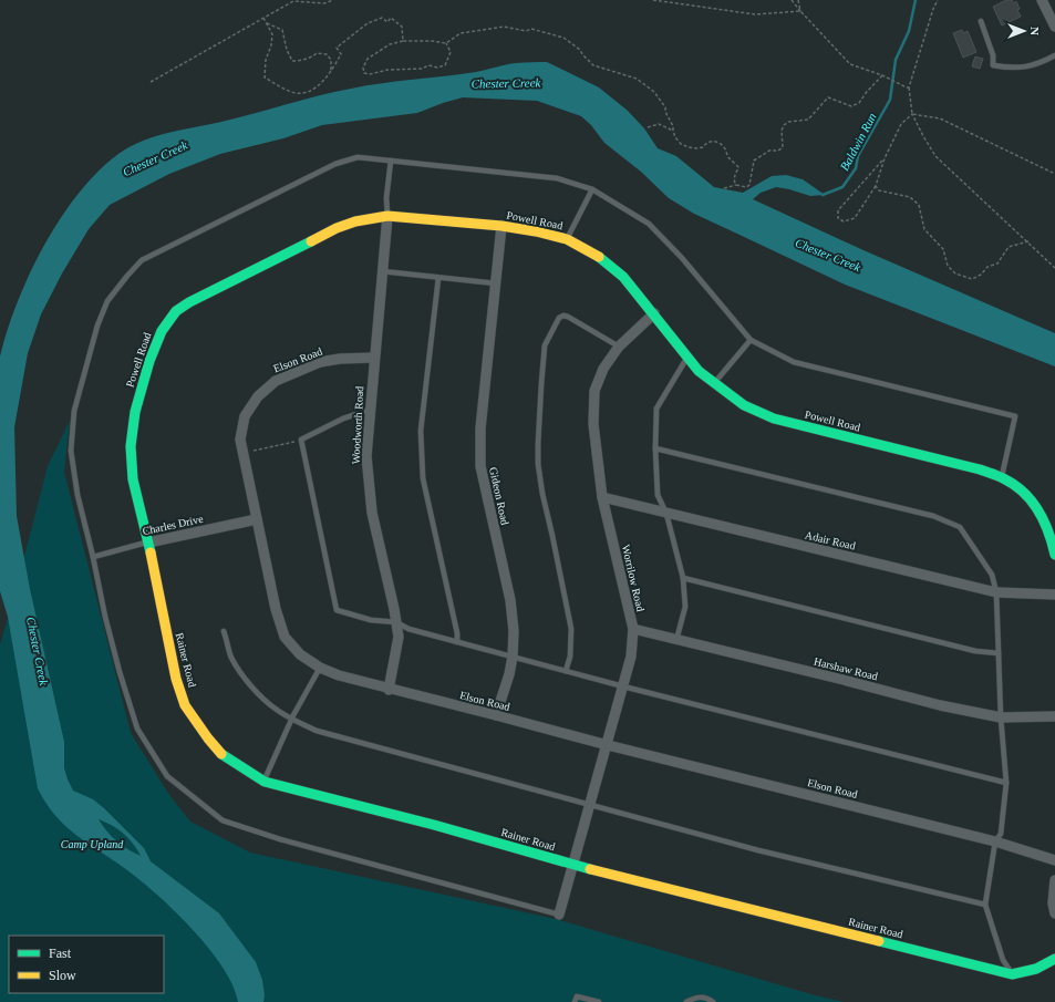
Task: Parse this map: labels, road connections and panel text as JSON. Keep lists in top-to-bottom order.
{
  "streets": {
    "street": [
      "Powell Road",
      "Elson Road",
      "Woodworth Road",
      "Gideon Road",
      "Charles Drive",
      "Adair Road",
      "Worrilow Road",
      "Rainer Road",
      "Harshaw Road"
    ]
  },
  "crossings": [
    ["Powell Road", "Woodworth Road"],
    ["Powell Road", "Gideon Road"],
    ["Powell Road", "Charles Drive"],
    ["Powell Road", "Worrilow Road"],
    ["Powell Road", "Rainer Road"],
    ["Elson Road", "Woodworth Road"],
    ["Elson Road", "Gideon Road"],
    ["Elson Road", "Charles Drive"],
    ["Elson Road", "Worrilow Road"],
    ["Charles Drive", "Rainer Road"],
    ["Adair Road", "Worrilow Road"],
    ["Worrilow Road", "Rainer Road"],
    ["Worrilow Road", "Harshaw Road"]
  ],
  "water": ["Chester Creek", "Baldwin Run"],
  "parks": ["Camp Upland"],
  "legend": ["Fast", "Slow"],
  "north": "right"
}
